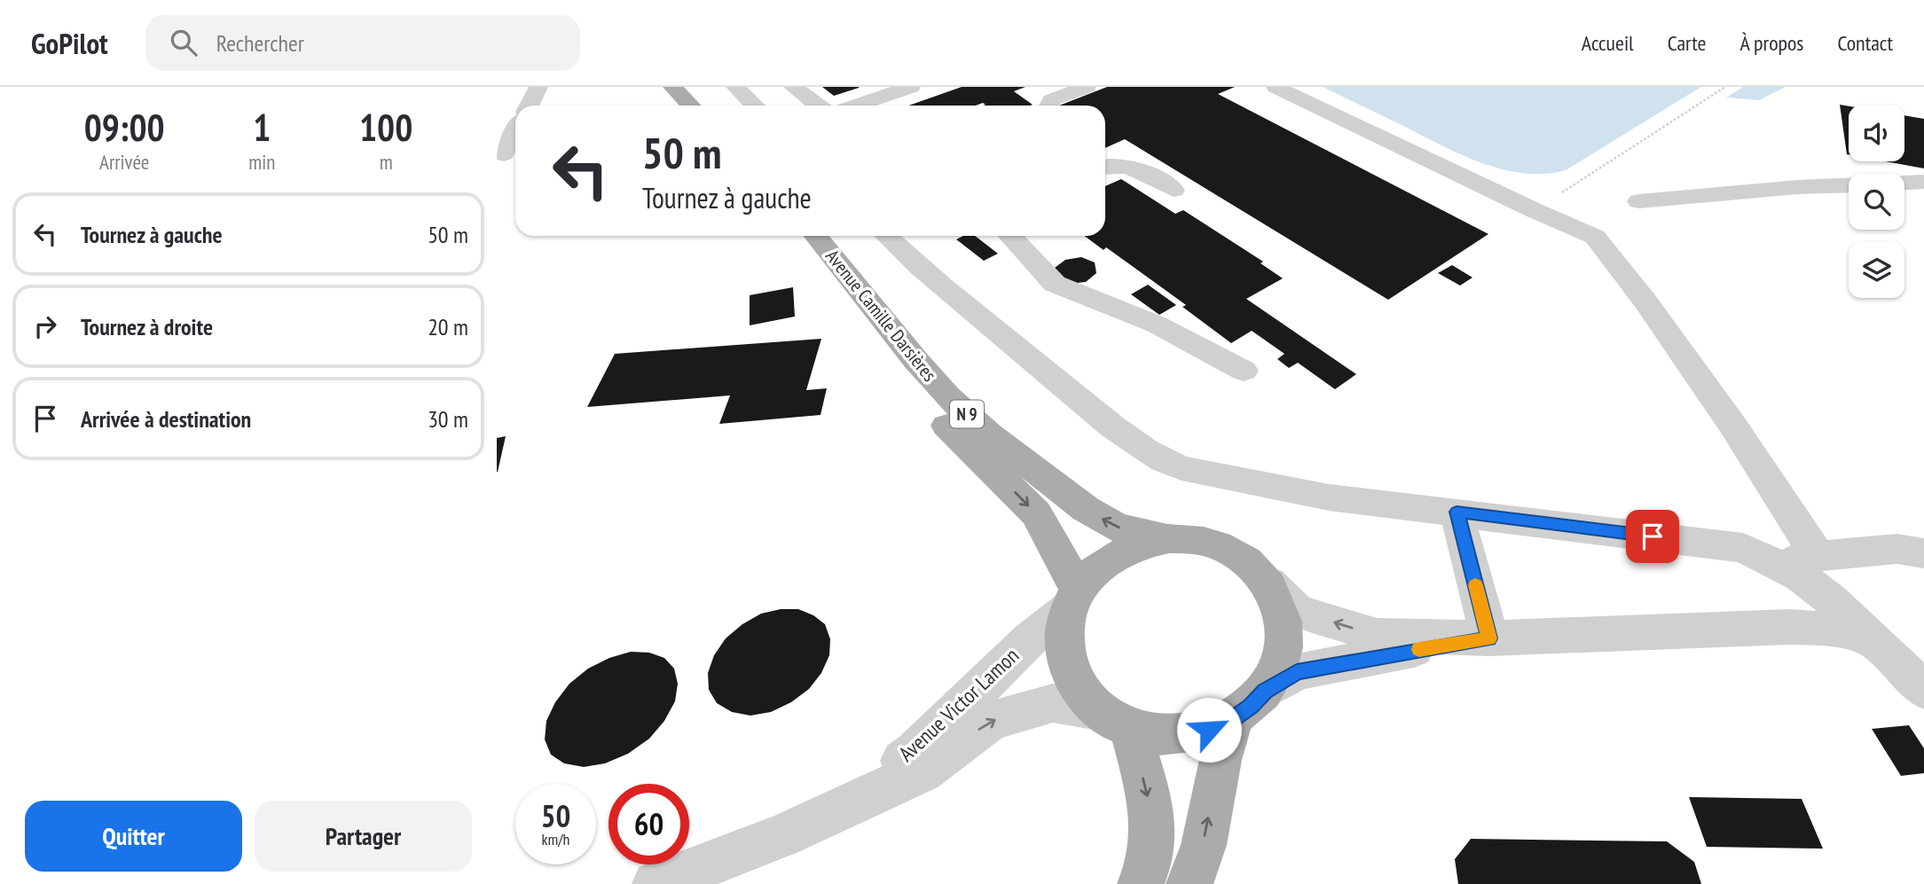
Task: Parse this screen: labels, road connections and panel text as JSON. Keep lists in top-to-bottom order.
{
  "streets": {
    "main road": ["Avenue Camille Darsières", "N 9"],
    "street": ["Avenue Victor Lamon"]
  },
  "crossings": [
    ["Avenue Camille Darsières", "Avenue Victor Lamon"]
  ],
  "page": {
    "header": "GoPilot",
    "search": "Rechercher",
    "nav": [
      "Accueil",
      "Carte",
      "À propos",
      "Contact"
    ],
    "eta": [
      "09:00",
      "Arrivée",
      "1",
      "min",
      "100",
      "m"
    ],
    "turn": ["50 m", "Tournez à gauche"],
    "list": [
      {
        "name": "Tournez à gauche",
        "value": "50 m"
      },
      {
        "name": "Tournez à droite",
        "value": "20 m"
      },
      {
        "name": "Arrivée à destination",
        "value": "30 m"
      }
    ],
    "speed": "50 km/h",
    "limit": "60",
    "buttons": ["Quitter", "Partager"]
  }
}
